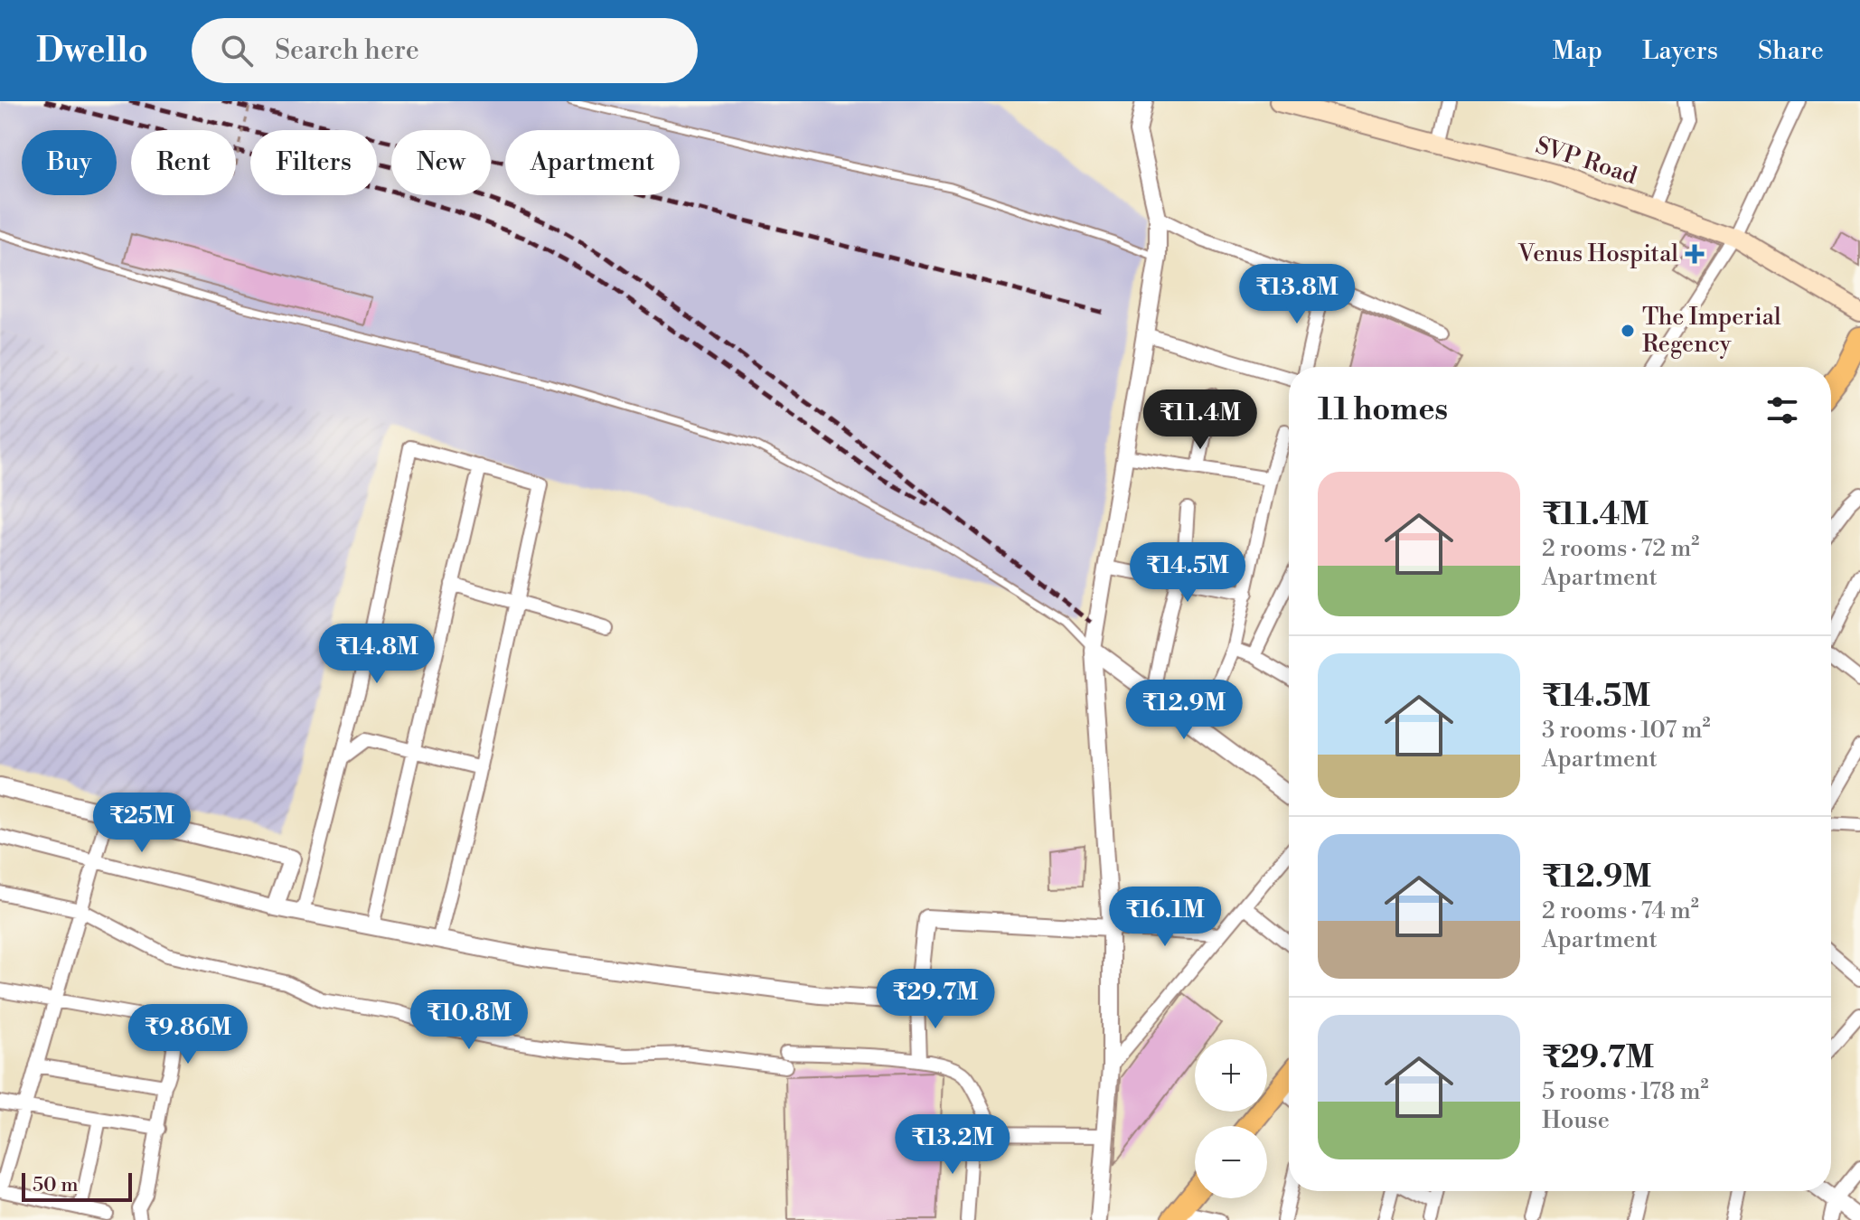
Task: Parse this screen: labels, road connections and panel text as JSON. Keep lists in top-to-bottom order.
{
  "streets": {
    "main road": ["SVP Road"]
  },
  "places": {
    "health": ["Venus Hospital"],
    "other": ["The Imperial Regency"]
  },
  "scale_bar": "50 m",
  "page": {
    "header": "Dwello",
    "search": "Search here",
    "nav": ["Map", "Layers", "Share"],
    "chip": [
      "Buy",
      "Rent",
      "Filters",
      "New",
      "Apartment"
    ],
    "price": [
      "₹13.8M",
      "₹11.4M",
      "₹14.5M",
      "₹14.8M",
      "₹12.9M",
      "₹25M",
      "₹16.1M",
      "₹29.7M",
      "₹10.8M",
      "₹9.86M",
      "₹13.2M"
    ],
    "heading": "11 homes",
    "list": [
      {
        "name": "₹11.4M",
        "note": "2 rooms · 72 m² · Apartment"
      },
      {
        "name": "₹14.5M",
        "note": "3 rooms · 107 m² · Apartment"
      },
      {
        "name": "₹12.9M",
        "note": "2 rooms · 74 m² · Apartment"
      },
      {
        "name": "₹29.7M",
        "note": "5 rooms · 178 m² · House"
      }
    ],
    "map_buttons": ["+", "−"],
    "scale": "50 m"
  }
}
